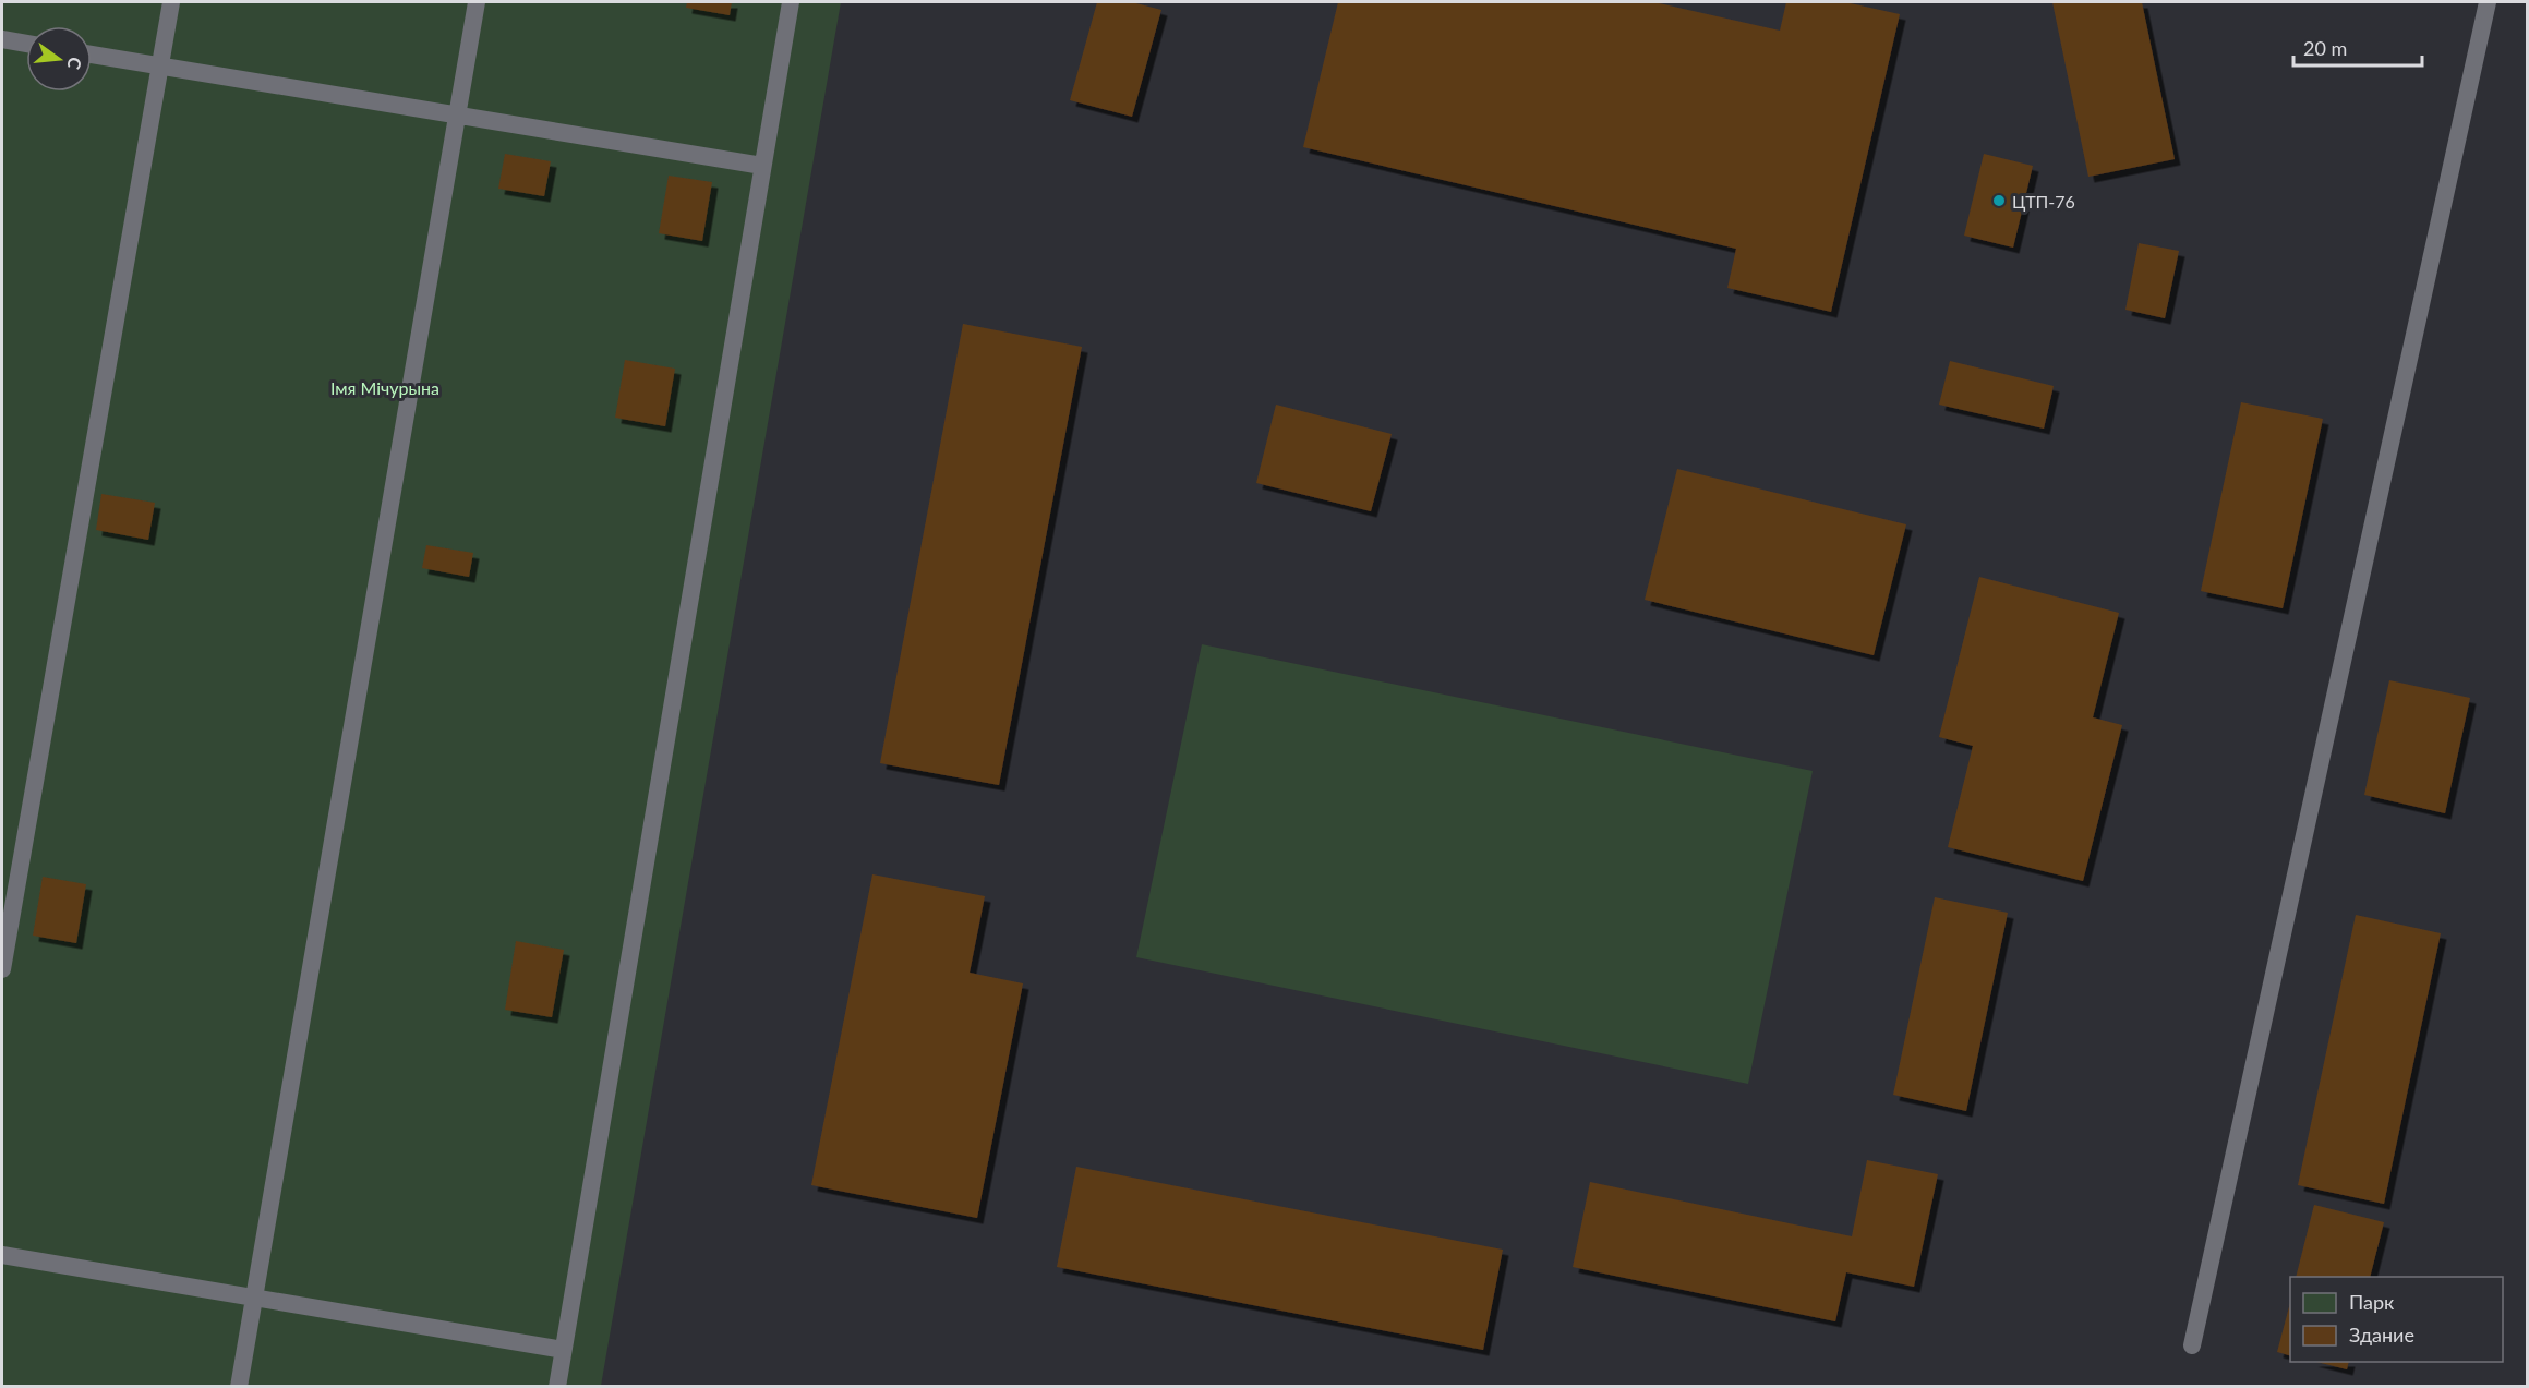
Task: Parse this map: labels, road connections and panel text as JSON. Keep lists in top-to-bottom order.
{
  "parks": ["Імя Мічурына"],
  "places": ["ЦТП-76"],
  "legend": ["Парк", "Здание"],
  "scale_bar": "20 m",
  "north": "right"
}
